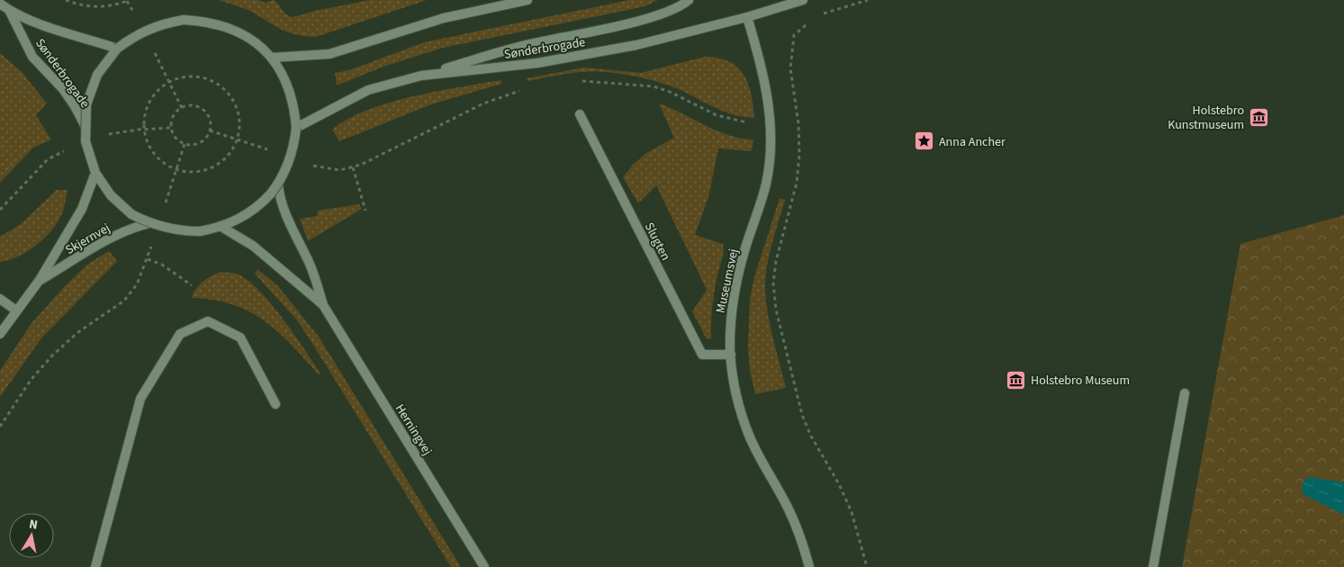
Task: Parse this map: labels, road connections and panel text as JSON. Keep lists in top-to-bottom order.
{
  "streets": {
    "street": [
      "Sønderbrogade",
      "Skjernvej",
      "Slugten",
      "Museumsvej",
      "Herningvej"
    ]
  },
  "crossings": [
    ["Sønderbrogade", "Museumsvej"],
    ["Slugten", "Museumsvej"]
  ],
  "places": {
    "museum": ["Holstebro Kunstmuseum", "Holstebro Museum"],
    "place": ["Anna Ancher"]
  },
  "north": "top"
}
